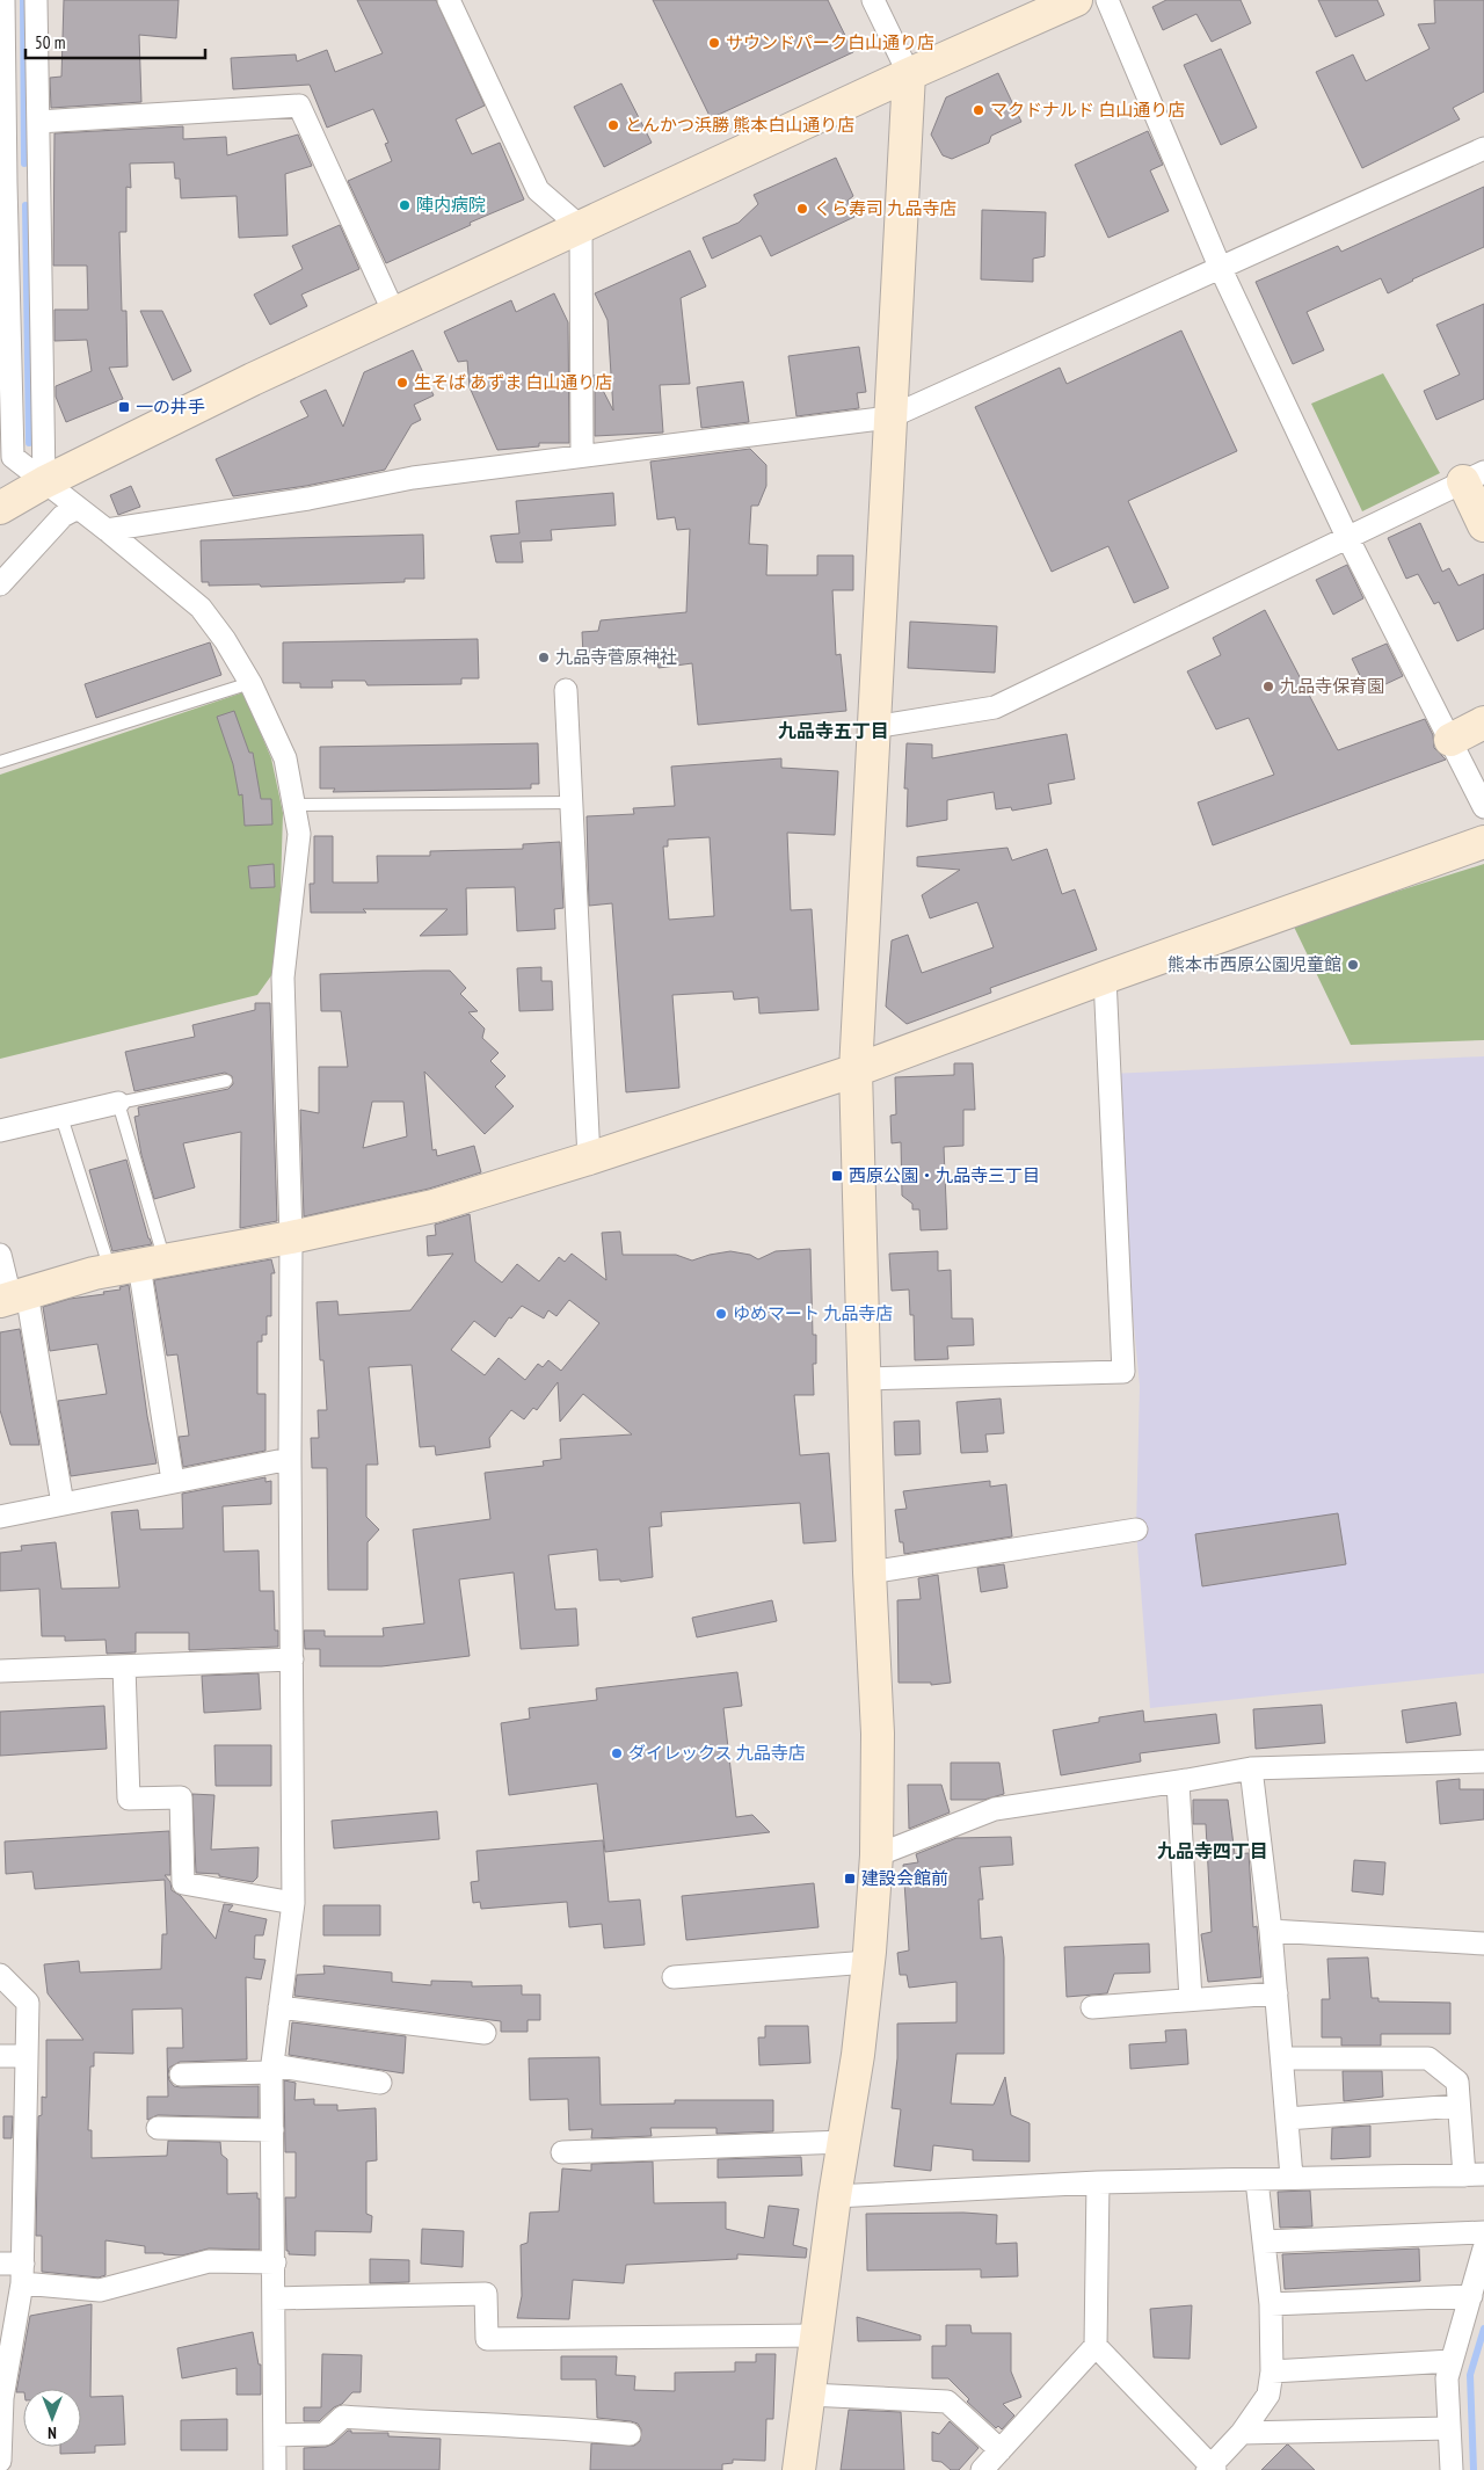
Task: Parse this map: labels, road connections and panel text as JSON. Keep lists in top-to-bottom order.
{
  "districts": ["九品寺五丁目", "九品寺四丁目"],
  "places": {
    "other": [
      "サウンドパーク白山通り店",
      "マクドナルド 白山通り店",
      "とんかつ浜勝 熊本白山通り店",
      "陣内病院",
      "くら寿司 九品寺店",
      "生そば あずま 白山通り店",
      "九品寺菅原神社",
      "九品寺保育園",
      "熊本市西原公園児童館",
      "ゆめマート 九品寺店",
      "ダイレックス 九品寺店"
    ],
    "transit": ["一の井手", "西原公園・九品寺三丁目", "建設会館前"]
  },
  "scale_bar": "50 m",
  "north": "bottom"
}
